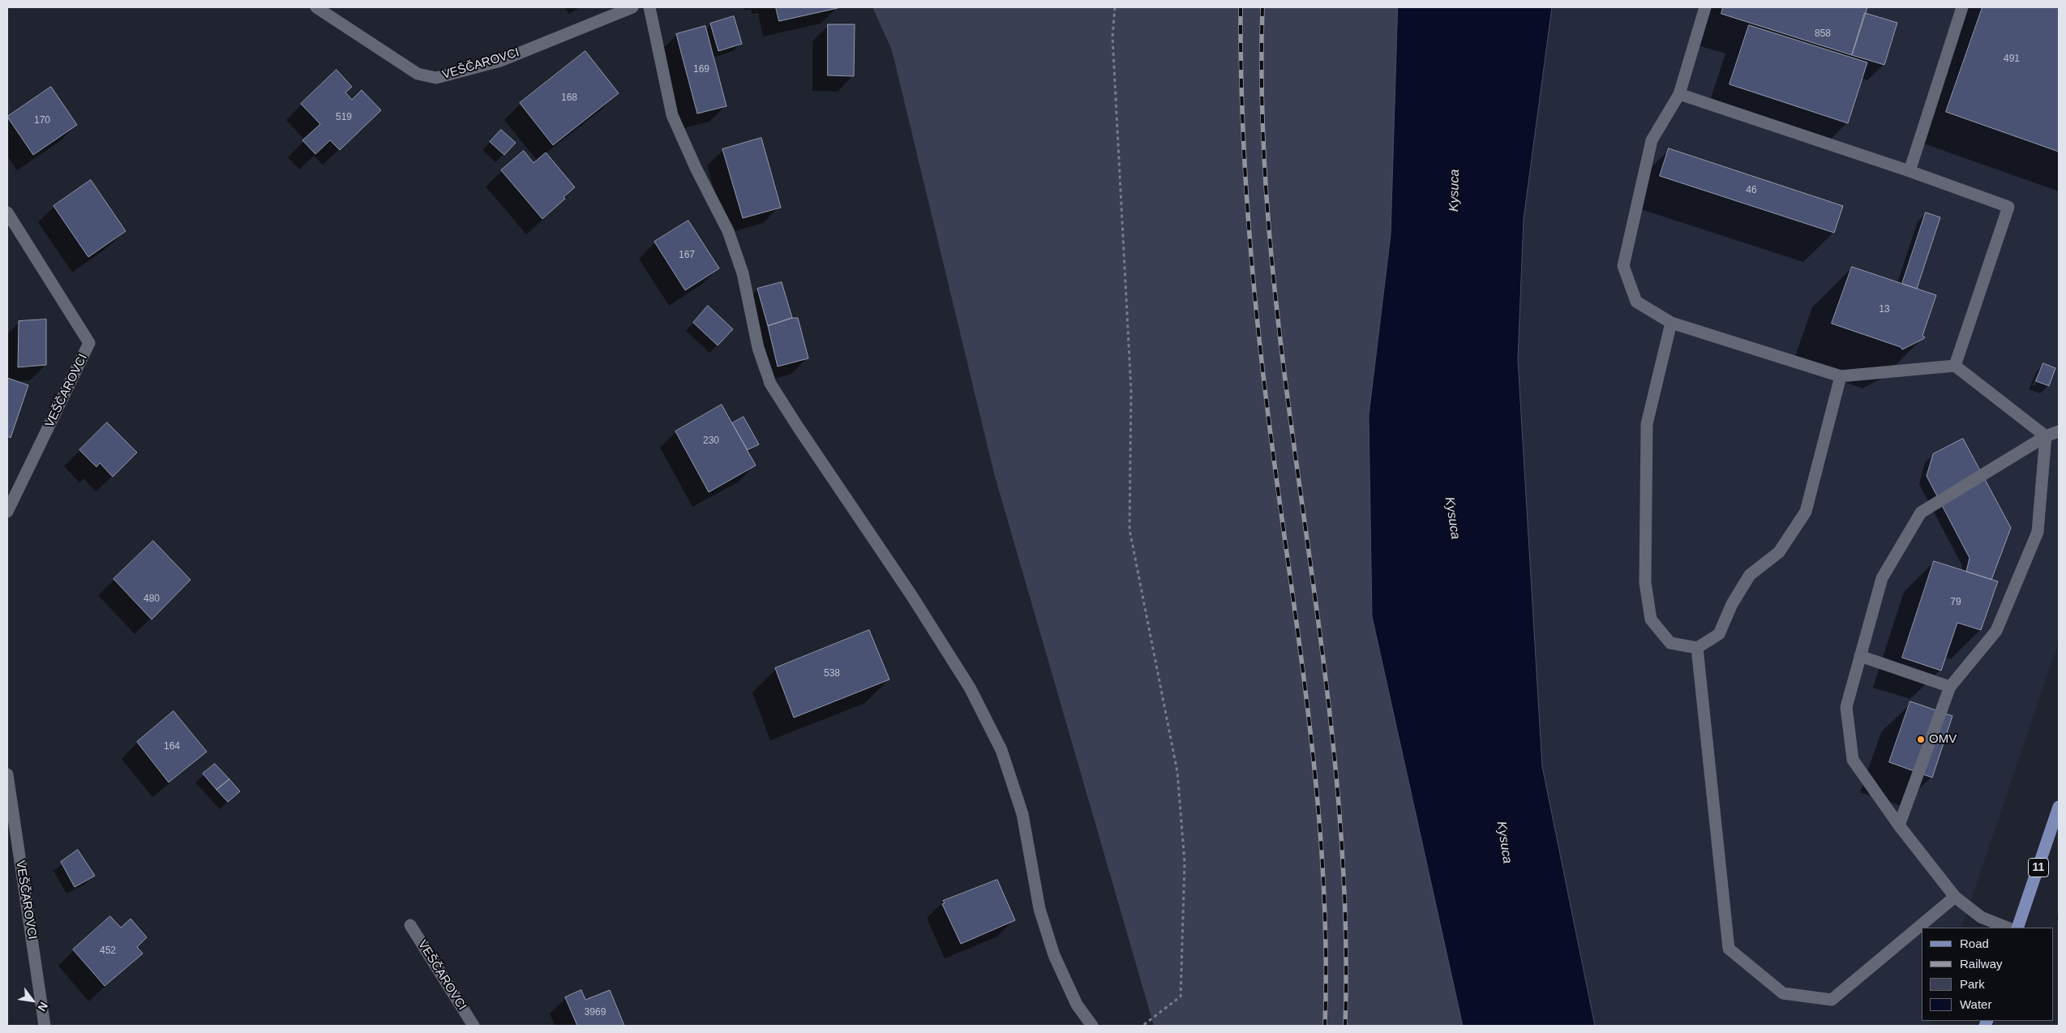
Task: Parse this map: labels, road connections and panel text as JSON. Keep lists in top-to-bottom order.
{
  "streets": {
    "main road": ["11"],
    "street": ["VEŠČAROVCI"]
  },
  "water": ["Kysuca"],
  "places": ["OMV"],
  "house_numbers": [
    "858",
    "491",
    "169",
    "168",
    "519",
    "170",
    "46",
    "167",
    "13",
    "230",
    "480",
    "79",
    "538",
    "164",
    "452",
    "3969"
  ],
  "legend": [
    "Road",
    "Railway",
    "Park",
    "Water"
  ],
  "north": "bottom right"
}
